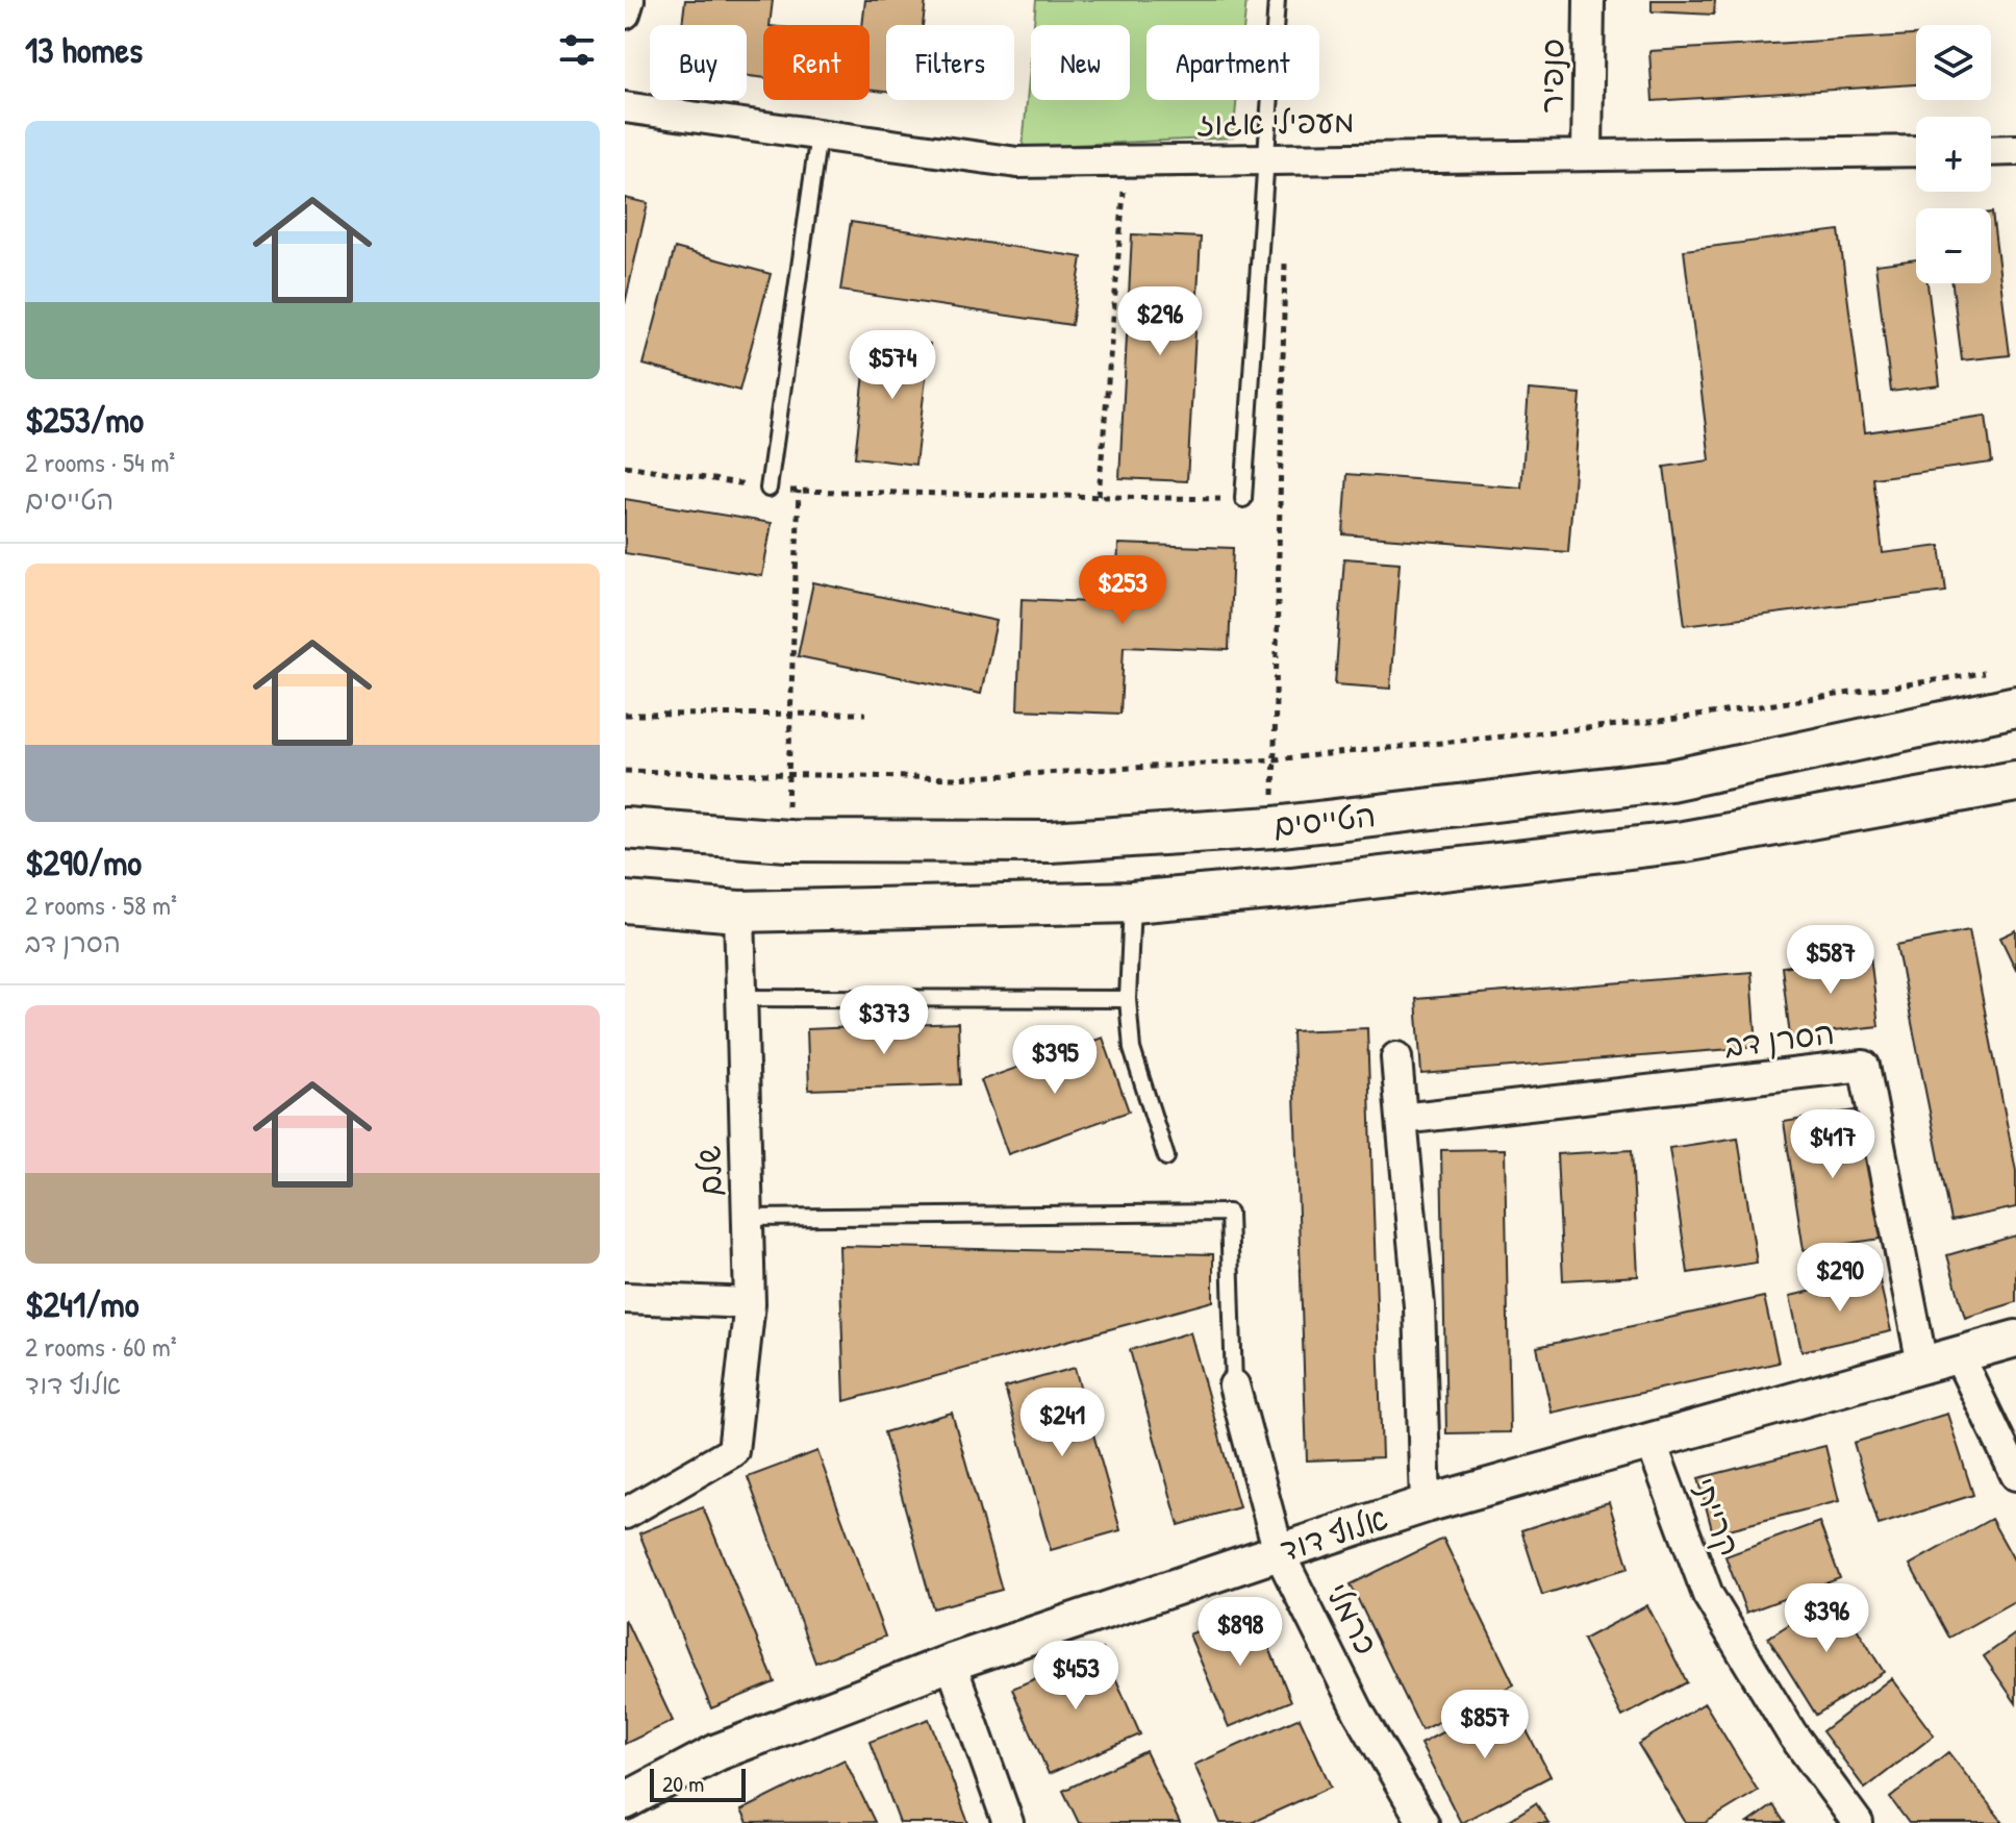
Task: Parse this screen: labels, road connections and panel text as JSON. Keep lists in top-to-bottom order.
{
  "streets": {
    "main road": ["הטייסים"],
    "street": [
      "סנפיר",
      "מעפילי אגוז",
      "הסרן דב",
      "שלם",
      "קרייתי",
      "אלוף דוד",
      "כרמלי"
    ]
  },
  "crossings": [
    ["סנפיר", "מעפילי אגוז"],
    ["הטייסים", "שלם"],
    ["הסרן דב", "אלוף דוד"],
    ["קרייתי", "אלוף דוד"],
    ["אלוף דוד", "כרמלי"]
  ],
  "scale_bar": "20 m",
  "page": {
    "heading": "13 homes",
    "map_buttons": ["+", "−"],
    "chip": [
      "Buy",
      "Rent",
      "Filters",
      "New",
      "Apartment"
    ],
    "list": [
      {
        "name": "$253/mo",
        "note": "2 rooms · 54 m² · הטייסים"
      },
      {
        "name": "$290/mo",
        "note": "2 rooms · 58 m² · הסרן דב"
      },
      {
        "name": "$241/mo",
        "note": "2 rooms · 60 m² · אלוף דוד"
      }
    ],
    "price": [
      "$296",
      "$574",
      "$253",
      "$587",
      "$373",
      "$395",
      "$417",
      "$290",
      "$241",
      "$396",
      "$898",
      "$453",
      "$857"
    ],
    "scale": "20 m"
  }
}
